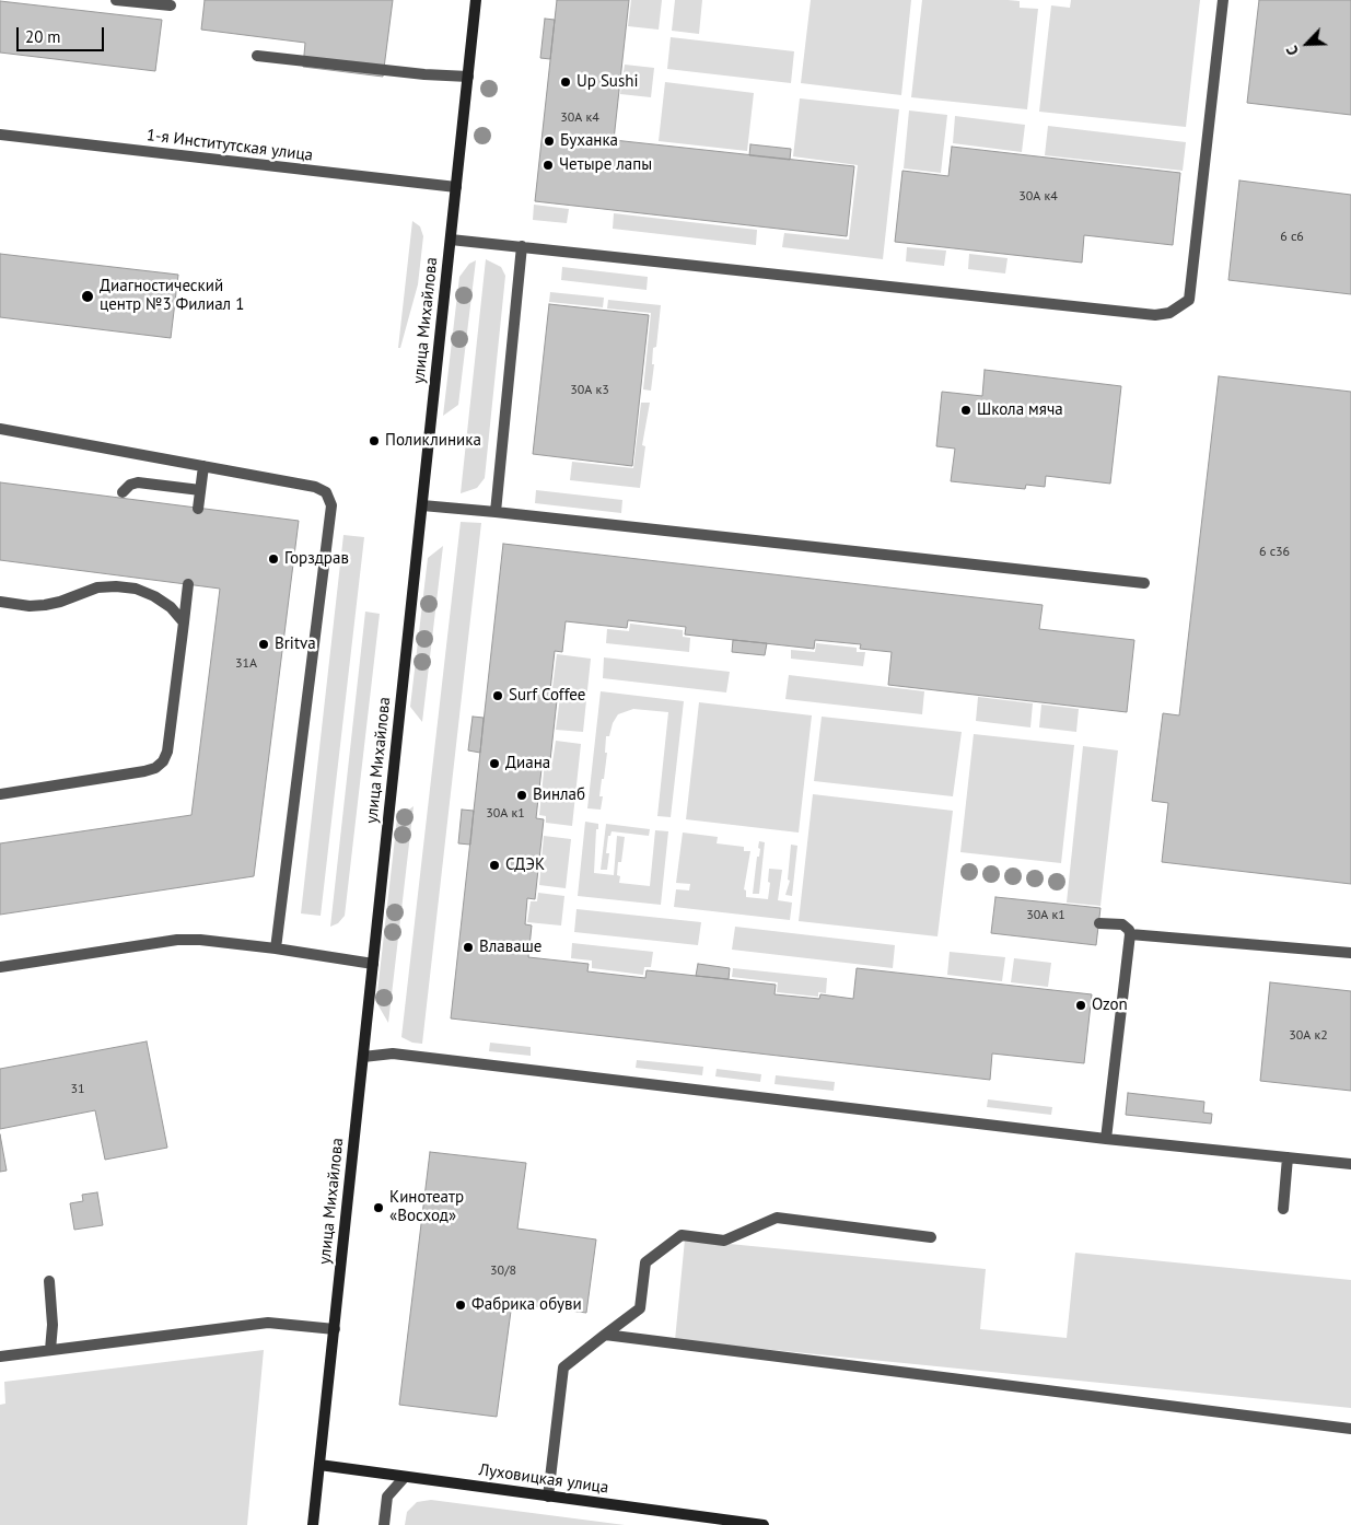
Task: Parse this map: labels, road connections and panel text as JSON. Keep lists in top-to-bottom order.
{
  "streets": {
    "street": ["1-я Институтская улица", "улица Михайлова", "Луховицкая улица"]
  },
  "crossings": [
    ["1-я Институтская улица", "улица Михайлова"],
    ["улица Михайлова", "Луховицкая улица"]
  ],
  "places": [
    "Up Sushi",
    "Буханка",
    "Четыре лапы",
    "Диагностический центр №3 Филиал 1",
    "Школа мяча",
    "Поликлиника",
    "Горздрав",
    "Britva",
    "Surf Coffee",
    "Диана",
    "Винлаб",
    "СДЭК",
    "Влаваше",
    "Ozon",
    "Кинотеатр «Восход»",
    "Фабрика обуви"
  ],
  "house_numbers": [
    "30А к4",
    "30А к4",
    "6 с6",
    "30А к3",
    "6 с36",
    "31А",
    "30А к1",
    "30А к1",
    "30А к2",
    "31",
    "30/8"
  ],
  "scale_bar": "20 m",
  "north": "bottom left"
}
